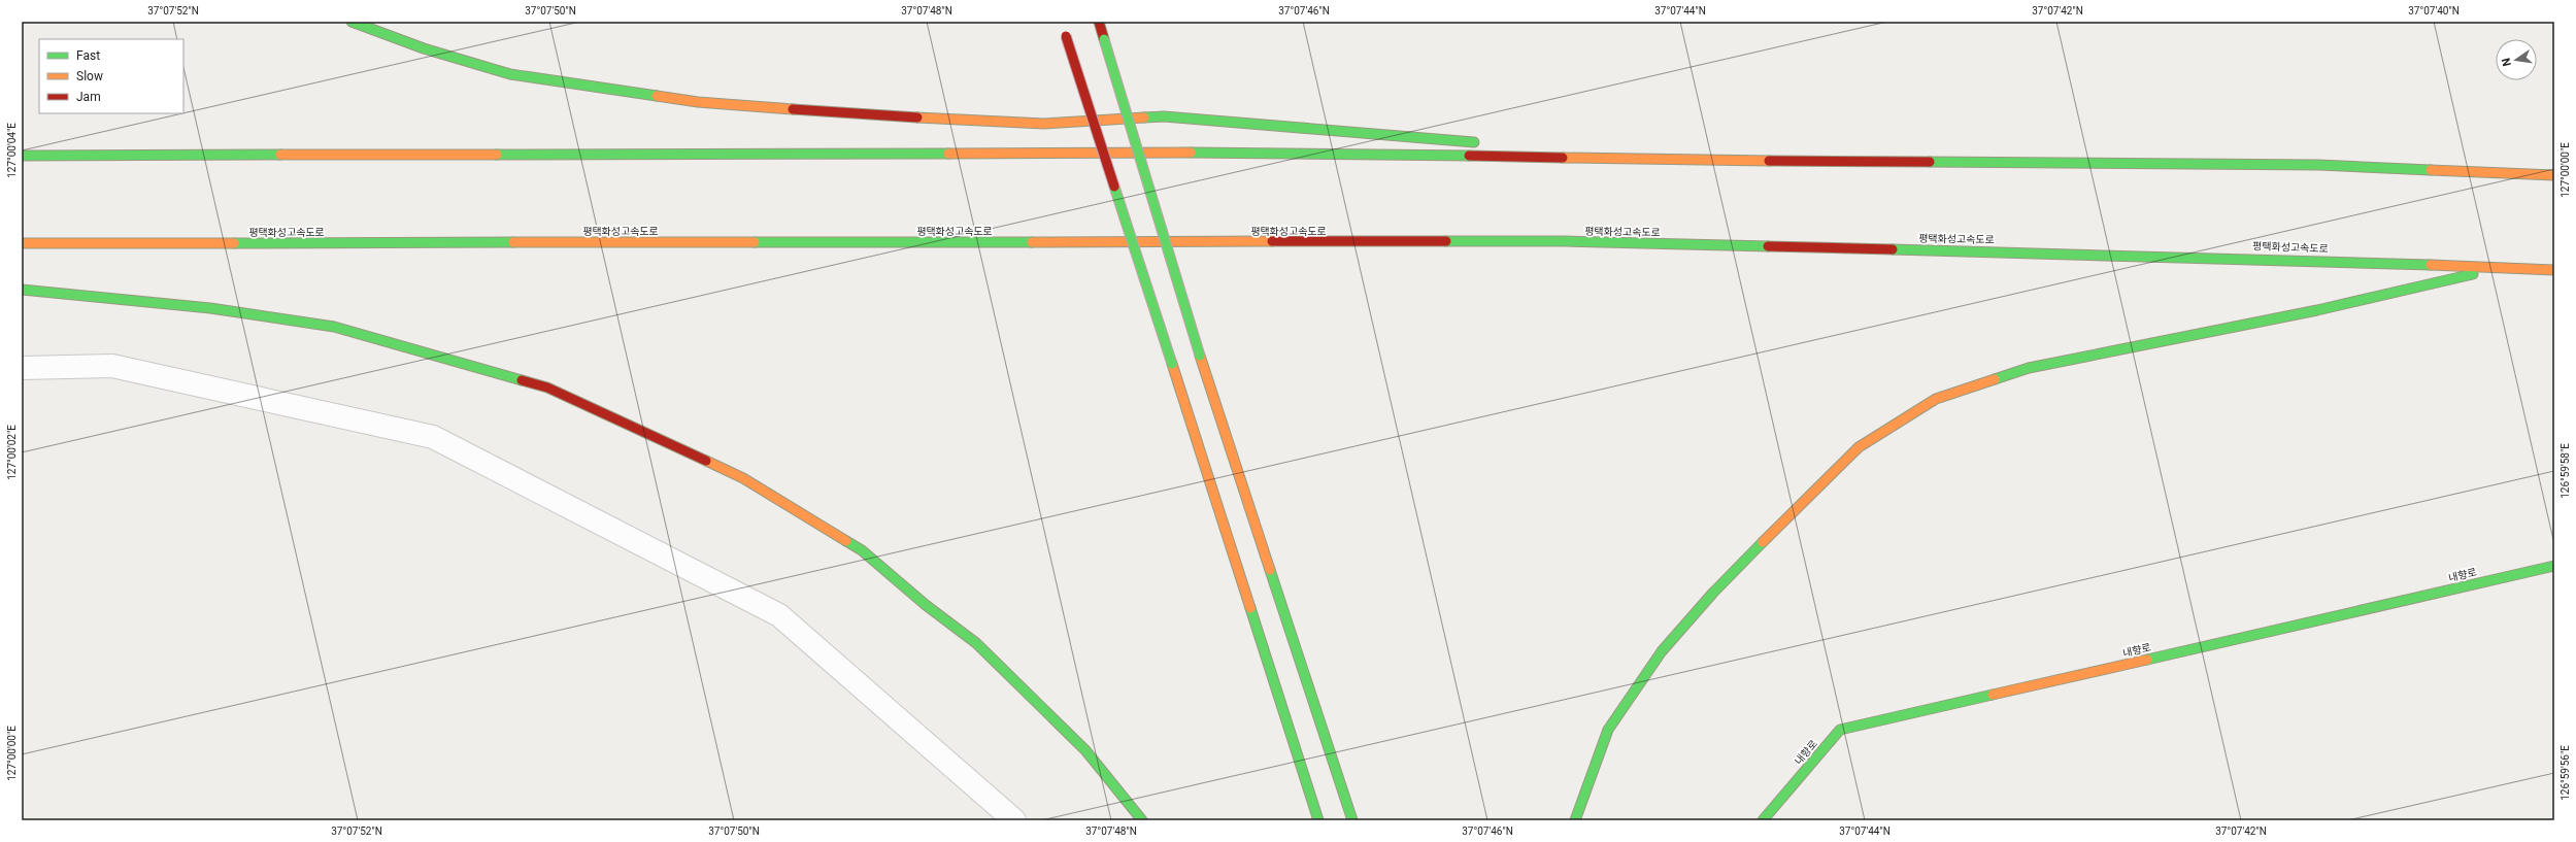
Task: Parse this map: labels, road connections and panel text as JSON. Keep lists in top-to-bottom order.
{
  "streets": {
    "main road": ["평택화성고속도로", "내향로"]
  },
  "legend": ["Fast", "Slow", "Jam"],
  "north": "left",
  "coordinates": [
    "37°07'52\"N",
    "37°07'50\"N",
    "37°07'48\"N",
    "37°07'46\"N",
    "37°07'44\"N",
    "37°07'42\"N",
    "37°07'40\"N",
    "127°00'04\"E",
    "127°00'00\"E",
    "127°00'02\"E",
    "126°59'58\"E",
    "126°59'56\"E"
  ]
}
